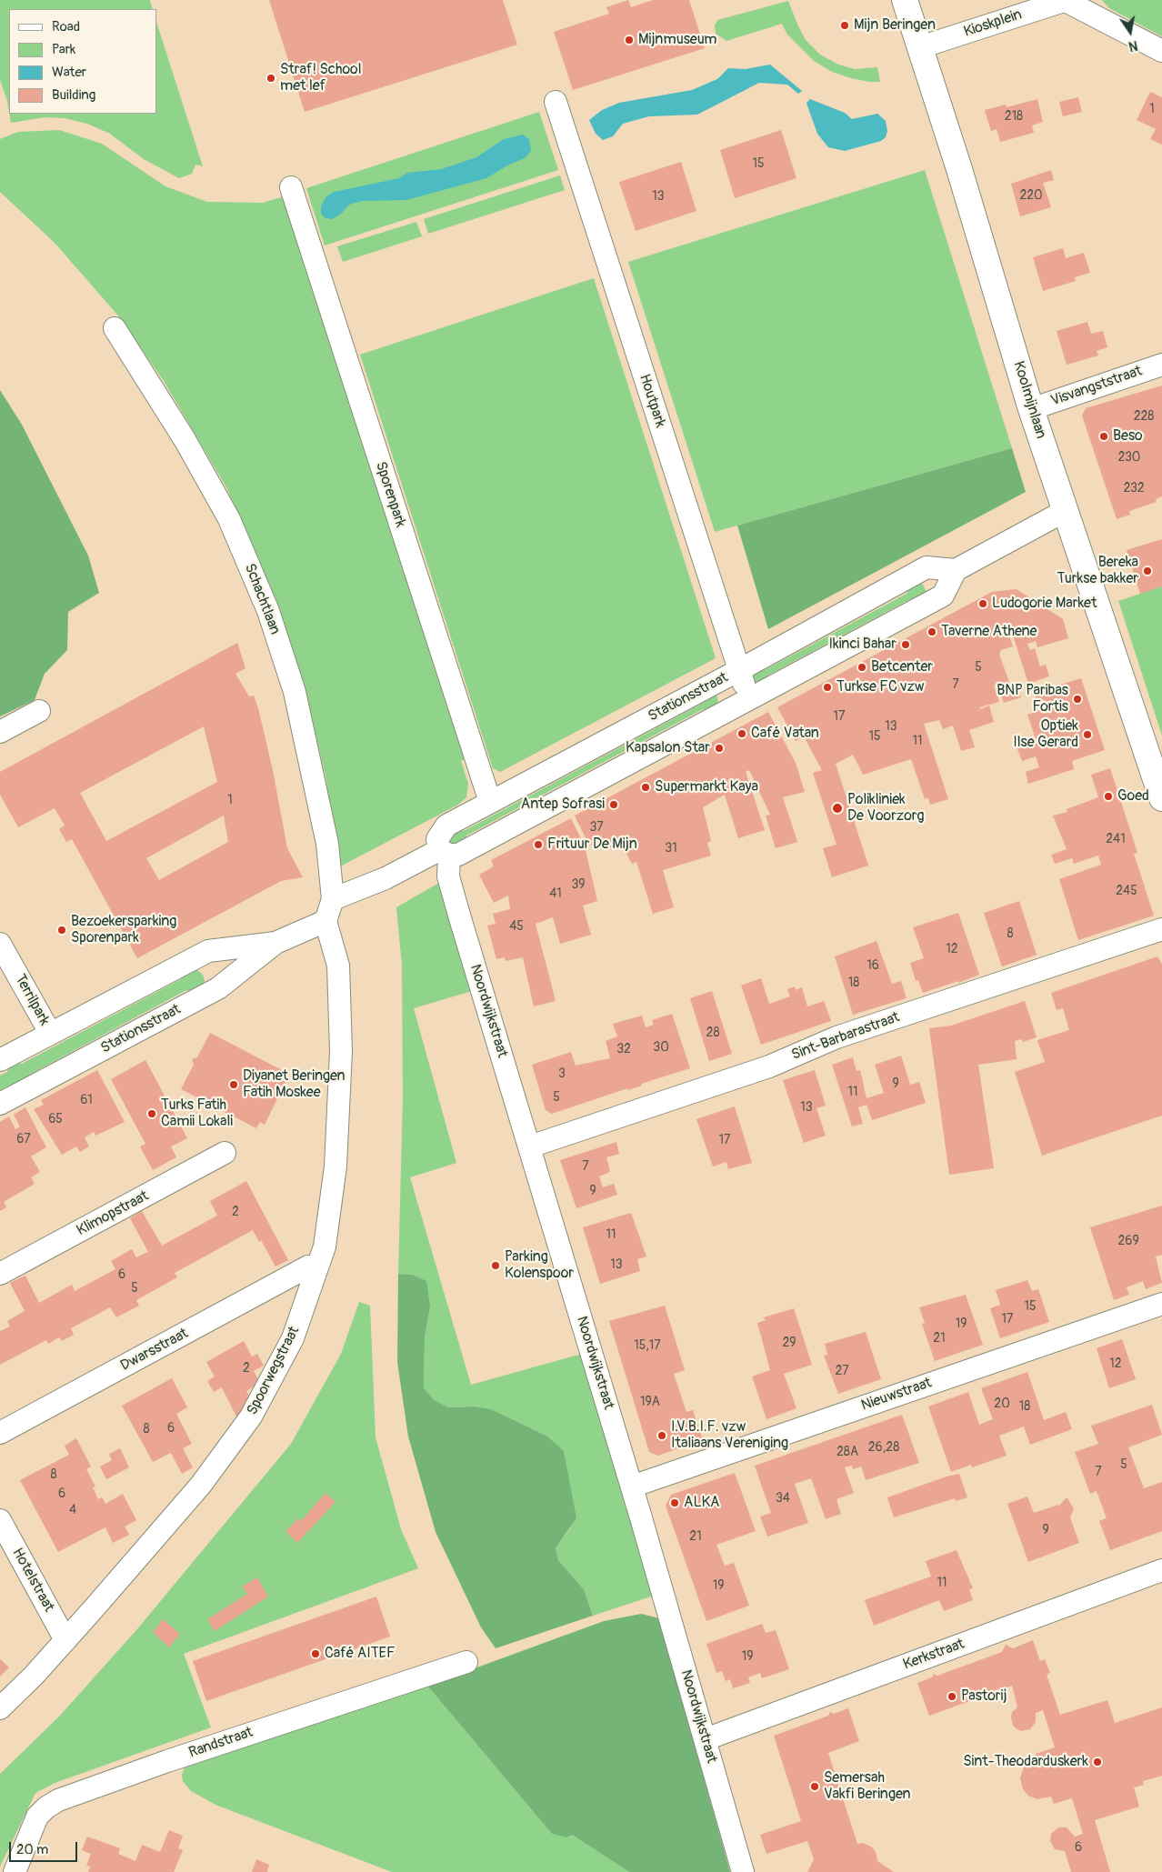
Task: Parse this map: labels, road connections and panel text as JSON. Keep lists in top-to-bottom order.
{
  "streets": {
    "main road": ["Koolmijnlaan"],
    "street": [
      "Kioskplein",
      "Visvangststraat",
      "Houtpark",
      "Sporenpark",
      "Schachtlaan",
      "Stationsstraat",
      "Terrilpark",
      "Noordwijkstraat",
      "Sint-Barbarastraat",
      "Klimopstraat",
      "Dwarsstraat",
      "Spoorwegstraat",
      "Nieuwstraat",
      "Hotelstraat",
      "Kerkstraat",
      "Randstraat"
    ]
  },
  "crossings": [
    ["Kioskplein", "Koolmijnlaan"],
    ["Visvangststraat", "Koolmijnlaan"],
    ["Houtpark", "Stationsstraat"],
    ["Sporenpark", "Stationsstraat"],
    ["Schachtlaan", "Stationsstraat"],
    ["Stationsstraat", "Terrilpark"],
    ["Stationsstraat", "Noordwijkstraat"],
    ["Stationsstraat", "Spoorwegstraat"],
    ["Noordwijkstraat", "Sint-Barbarastraat"],
    ["Noordwijkstraat", "Nieuwstraat"],
    ["Noordwijkstraat", "Kerkstraat"],
    ["Spoorwegstraat", "Hotelstraat"]
  ],
  "places": [
    "Mijn Beringen",
    "Mijnmuseum",
    "Straf! School met lef",
    "Beso",
    "Bereka Turkse bakker",
    "Ludogorie Market",
    "Taverne Athene",
    "Ikinci Bahar",
    "Betcenter",
    "Turkse FC vzw",
    "BNP Paribas Fortis",
    "Café Vatan",
    "Optiek Ilse Gerard",
    "Kapsalon Star",
    "Supermarkt Kaya",
    "Goed",
    "Antep Sofrasi",
    "Polikliniek De Voorzorg",
    "Frituur De Mijn",
    "Bezoekersparking Sporenpark",
    "Diyanet Beringen Fatih Moskee",
    "Turks Fatih Camii Lokali",
    "Parking Kolenspoor",
    "I.V.B.I.F. vzw Italiaans Vereniging",
    "ALKA",
    "Café AITEF",
    "Pastorij",
    "Sint-Theodarduskerk",
    "Semersah Vakfi Beringen"
  ],
  "house_numbers": [
    "1",
    "218",
    "15",
    "220",
    "13",
    "228",
    "230",
    "232",
    "5",
    "7",
    "17",
    "13",
    "15",
    "11",
    "1",
    "37",
    "241",
    "31",
    "39",
    "245",
    "41",
    "45",
    "8",
    "12",
    "16",
    "18",
    "28",
    "30",
    "32",
    "3",
    "9",
    "11",
    "5",
    "61",
    "13",
    "65",
    "67",
    "17",
    "7",
    "9",
    "2",
    "11",
    "269",
    "13",
    "6",
    "5",
    "15",
    "17",
    "19",
    "21",
    "29",
    "15,17",
    "12",
    "2",
    "27",
    "19A",
    "20",
    "18",
    "6",
    "8",
    "26,28",
    "28A",
    "5",
    "7",
    "8",
    "6",
    "34",
    "4",
    "9",
    "21",
    "11",
    "19",
    "19",
    "6"
  ],
  "legend": [
    "Road",
    "Park",
    "Water",
    "Building"
  ],
  "scale_bar": "20 m",
  "north": "bottom"
}
